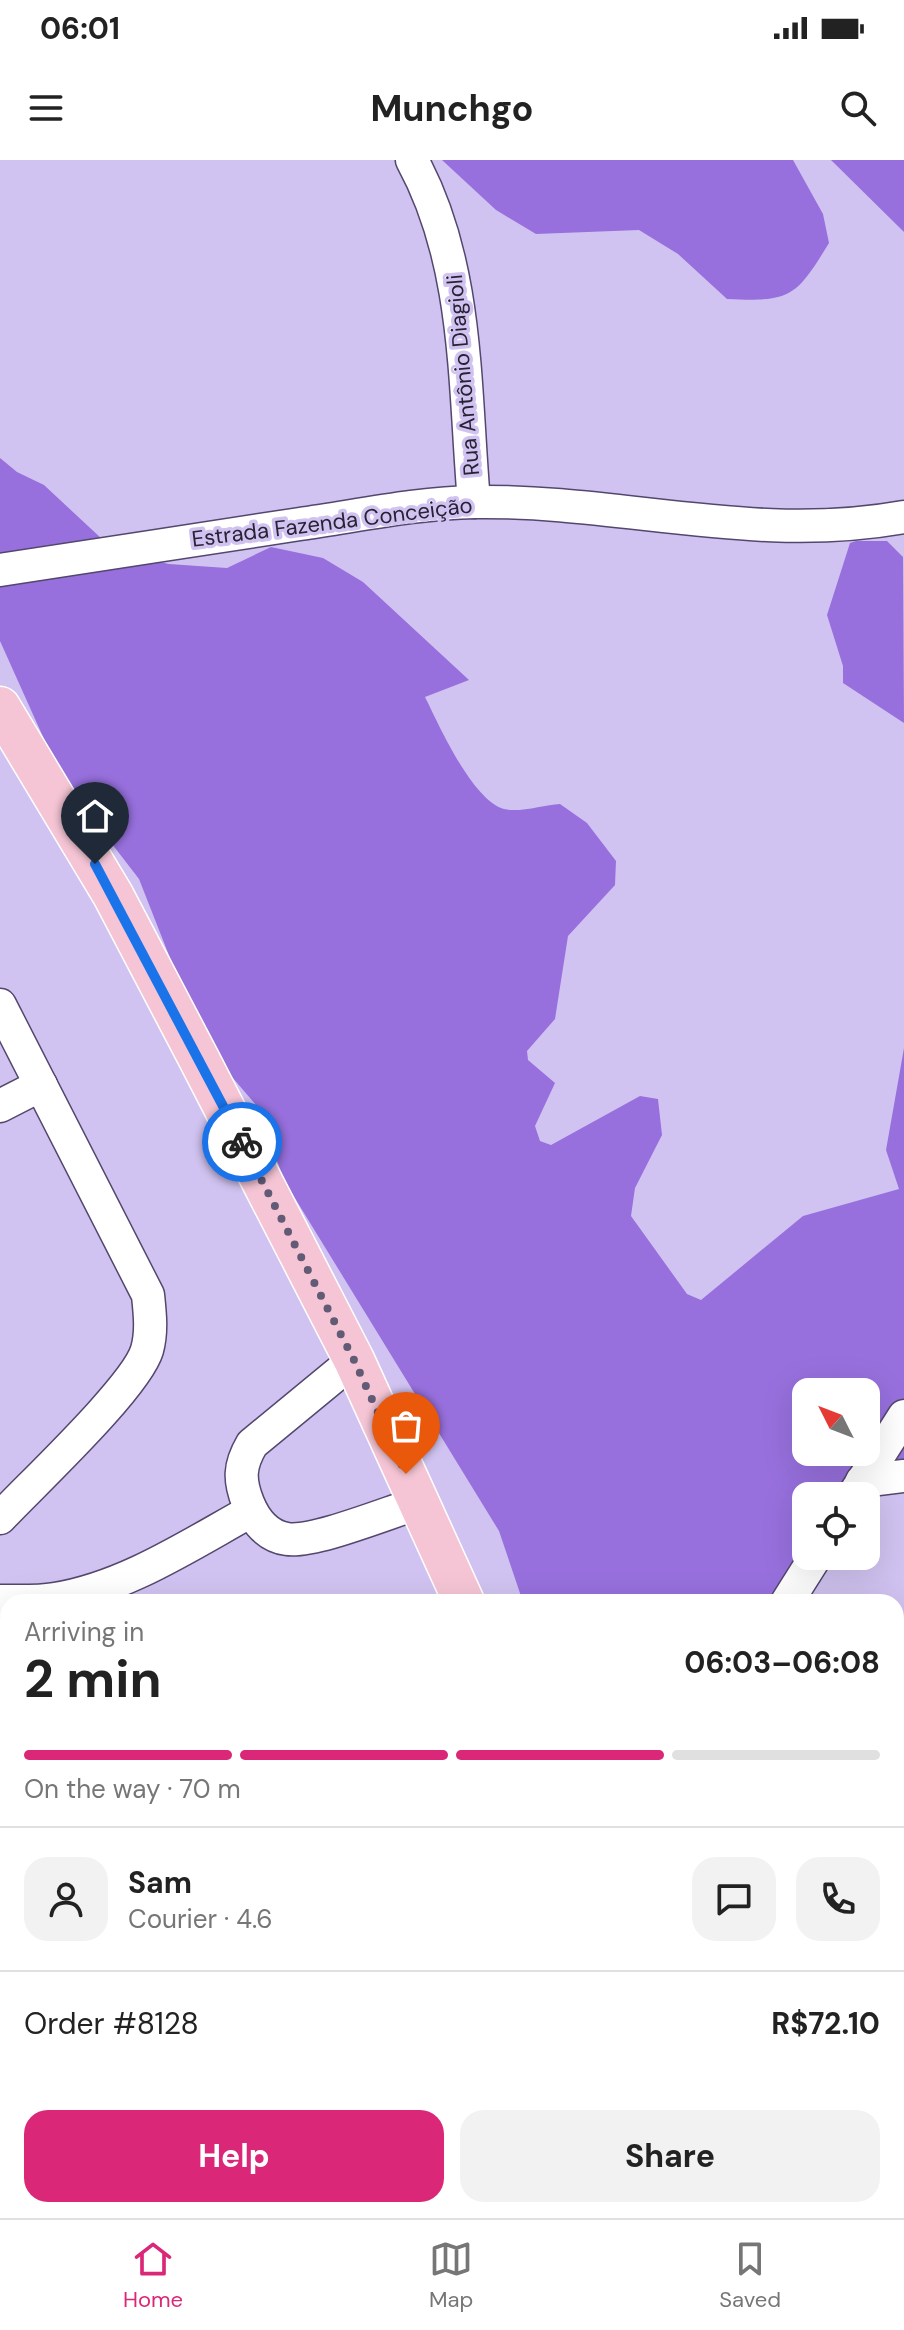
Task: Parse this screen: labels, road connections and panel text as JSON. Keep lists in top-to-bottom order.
{
  "streets": {
    "street": ["Rua Antônio Diagioli", "Estrada Fazenda Conceição"]
  },
  "crossings": [
    ["Rua Antônio Diagioli", "Estrada Fazenda Conceição"]
  ],
  "north": "top left",
  "page": {
    "status": "06:01",
    "header": "Munchgo",
    "heading": ["2 min", "Arriving in", "06:03–06:08"],
    "panel": [
      "Sam",
      "Courier · 4.6",
      "Order #8128",
      "R$72.10"
    ],
    "bar": "On the way · 70 m",
    "buttons": ["Help", "Share"],
    "tabs": ["Home", "Map", "Saved"]
  }
}
